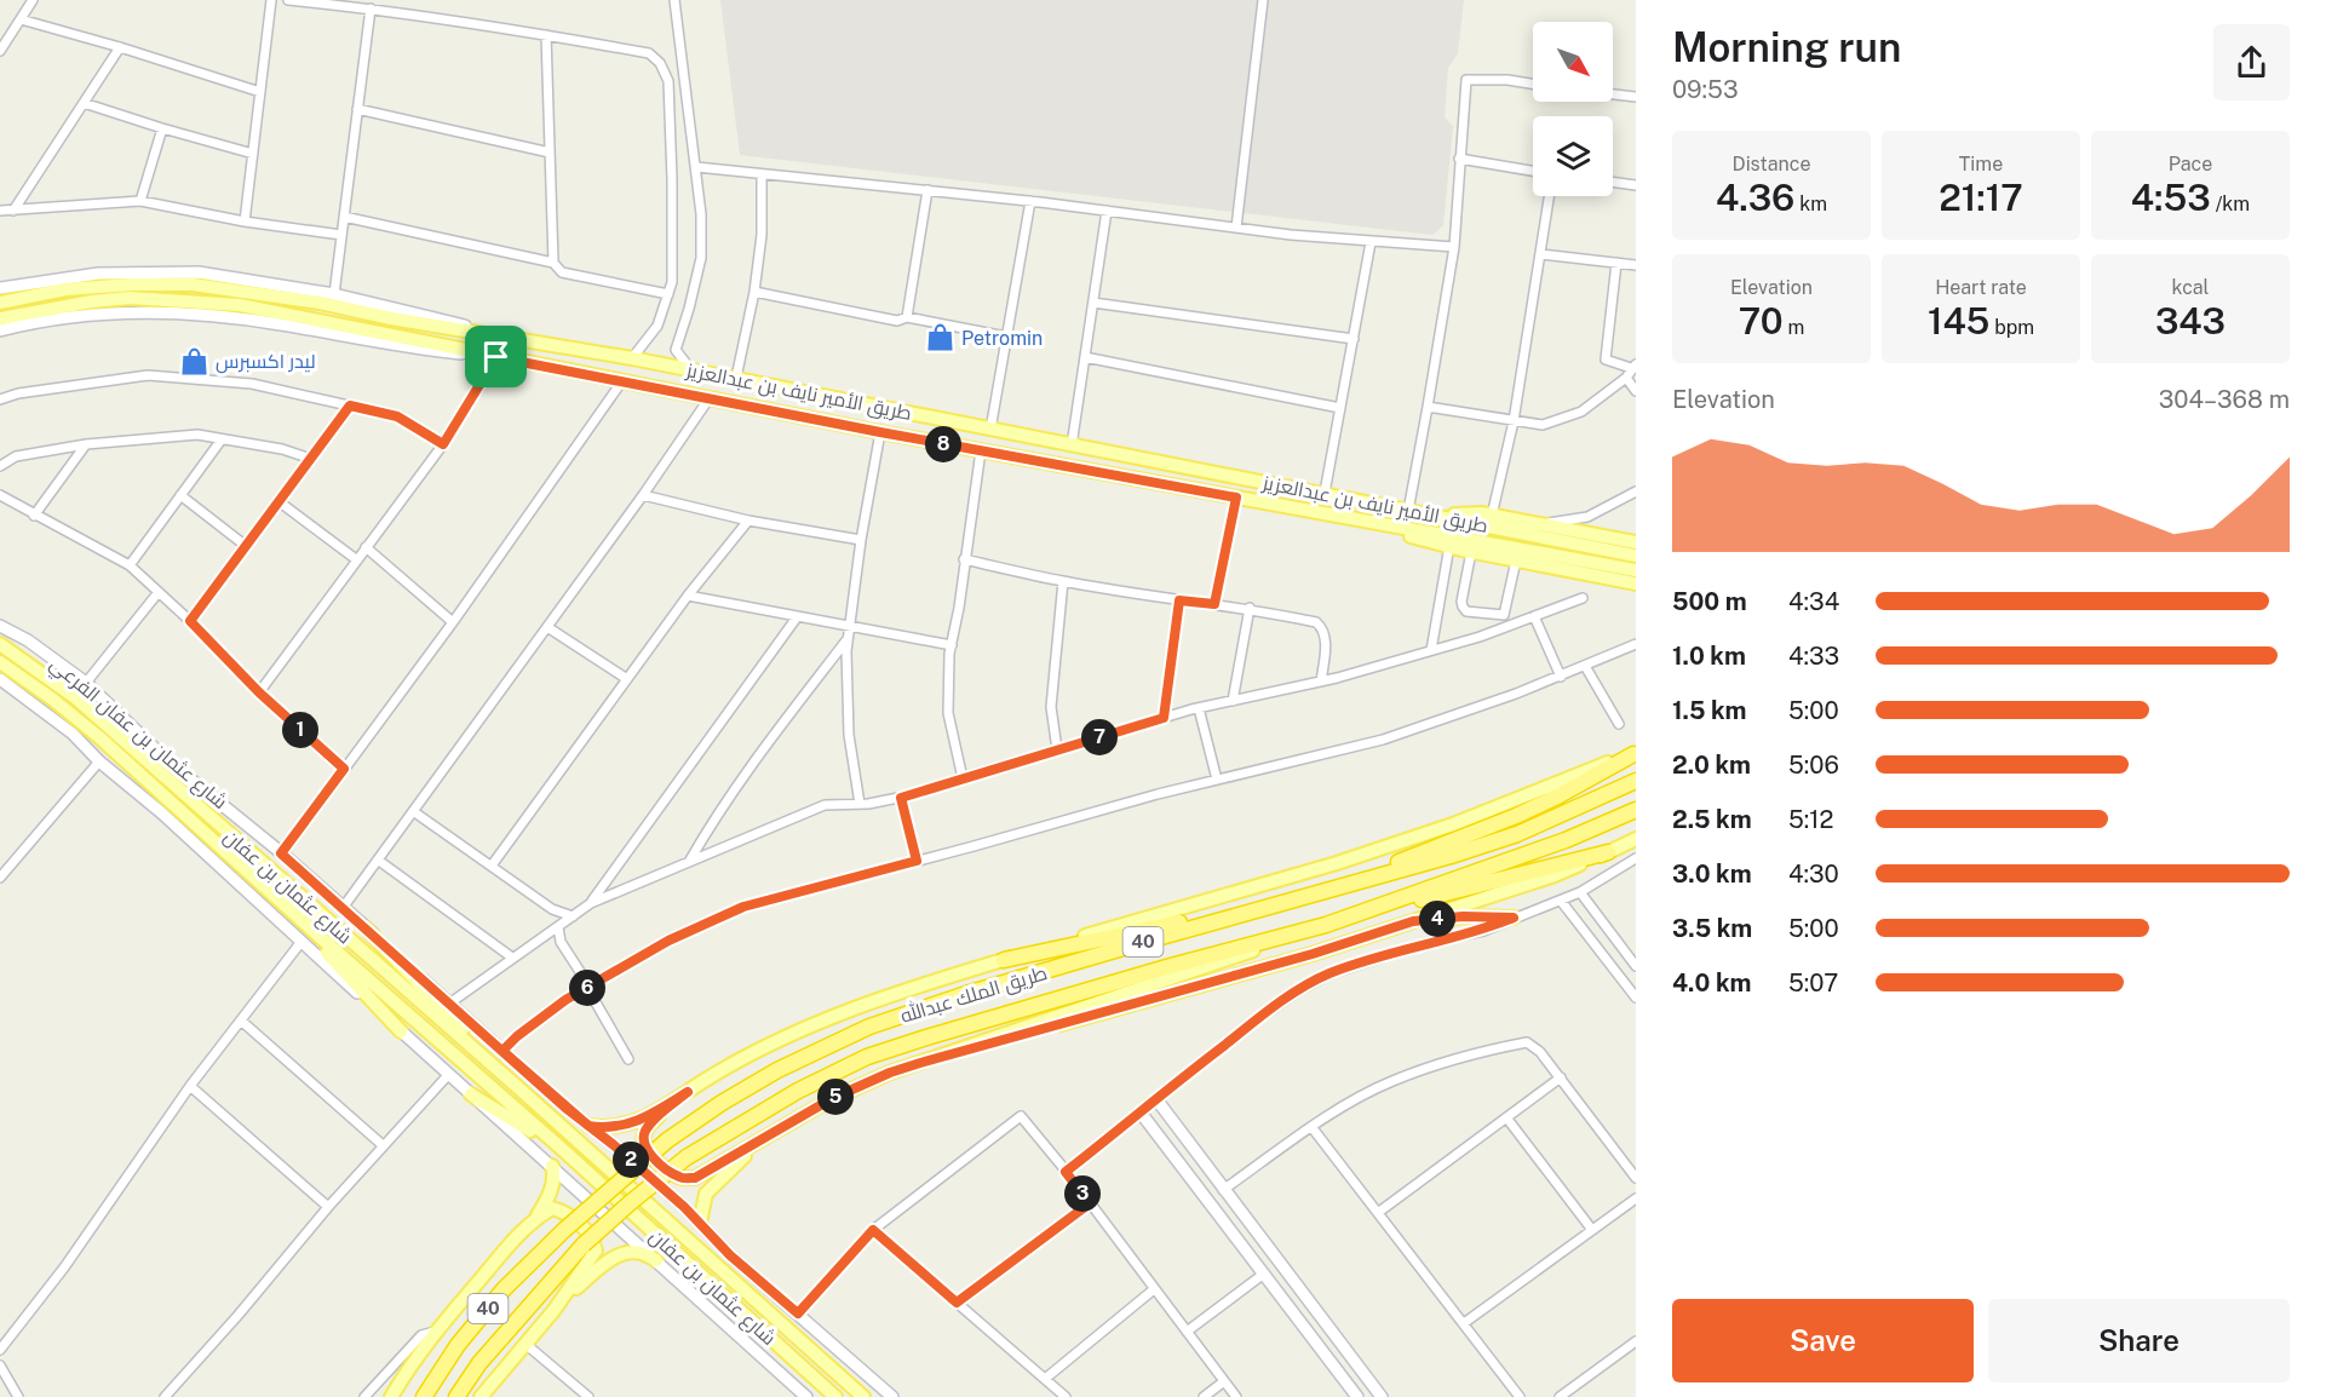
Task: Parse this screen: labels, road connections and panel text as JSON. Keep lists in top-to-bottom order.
{
  "streets": {
    "highway": ["40", "طريق الملك عبدالله"],
    "main road": ["طريق الأمير نايف بن عبدالعزيز", "شارع عثمان بن عفان الفرعي", "شارع عثمان بن عفان"]
  },
  "places": {
    "shop": ["Petromin", "ليدر اكسبرس"]
  },
  "north": "bottom right",
  "page": {
    "heading": ["Morning run", "09:53"],
    "stats": [
      ["Distance", "4.36 km"],
      ["Time", "21:17"],
      ["Pace", "4:53 /km"],
      ["Elevation", "70 m"],
      ["Heart rate", "145 bpm"],
      ["kcal", "343"]
    ],
    "chart": ["Elevation", "304–368 m"],
    "pins": [
      "8",
      "1",
      "7",
      "4",
      "6",
      "5",
      "2",
      "3"
    ],
    "list": [
      {
        "name": "500 m",
        "note": "4:34"
      },
      {
        "name": "1.0 km",
        "note": "4:33"
      },
      {
        "name": "1.5 km",
        "note": "5:00"
      },
      {
        "name": "2.0 km",
        "note": "5:06"
      },
      {
        "name": "2.5 km",
        "note": "5:12"
      },
      {
        "name": "3.0 km",
        "note": "4:30"
      },
      {
        "name": "3.5 km",
        "note": "5:00"
      },
      {
        "name": "4.0 km",
        "note": "5:07"
      }
    ],
    "buttons": ["Save", "Share"]
  }
}
